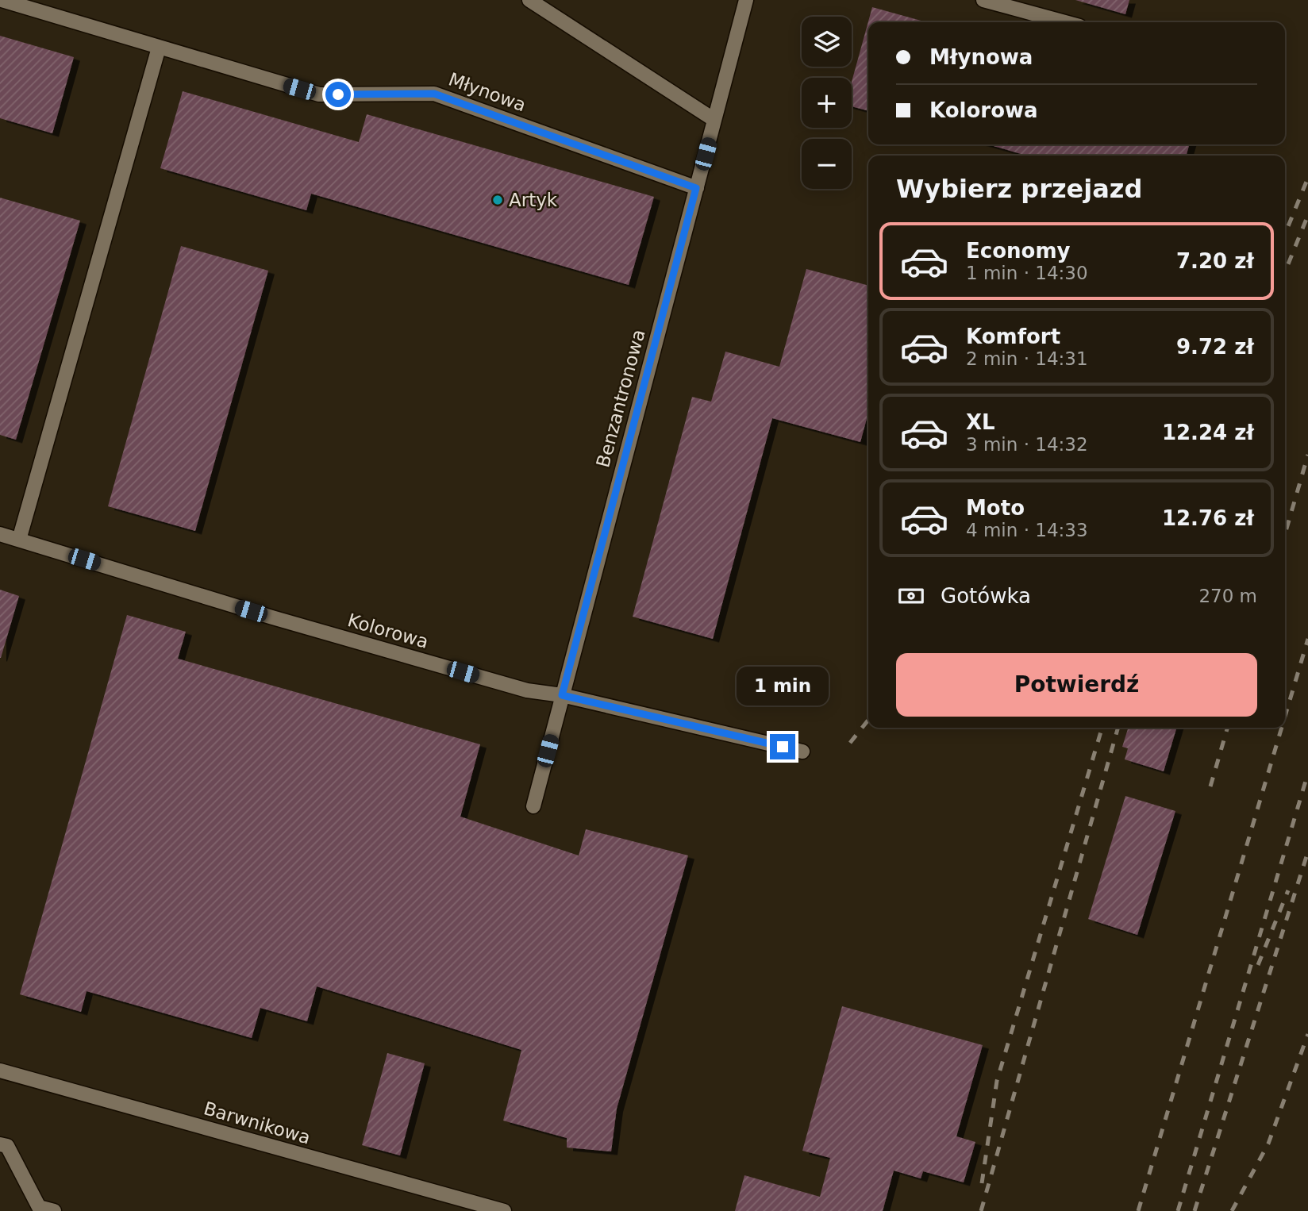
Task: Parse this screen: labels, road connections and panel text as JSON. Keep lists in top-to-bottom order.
{
  "streets": {
    "street": [
      "Młynowa",
      "Benzantronowa",
      "Kolorowa",
      "Barwnikowa"
    ]
  },
  "crossings": [
    ["Młynowa", "Benzantronowa"],
    ["Benzantronowa", "Kolorowa"]
  ],
  "places": ["Artyk"],
  "page": {
    "map_buttons": ["+", "−"],
    "banner": ["Młynowa", "Kolorowa"],
    "heading": "Wybierz przejazd",
    "list": [
      {
        "name": "Economy",
        "note": "1 min · 14:30",
        "value": "7.20 zł"
      },
      {
        "name": "Komfort",
        "note": "2 min · 14:31",
        "value": "9.72 zł"
      },
      {
        "name": "XL",
        "note": "3 min · 14:32",
        "value": "12.24 zł"
      },
      {
        "name": "Moto",
        "note": "4 min · 14:33",
        "value": "12.76 zł"
      }
    ],
    "pay": ["Gotówka", "270 m"],
    "buttons": "Potwierdź",
    "bubble": "1 min"
  }
}
